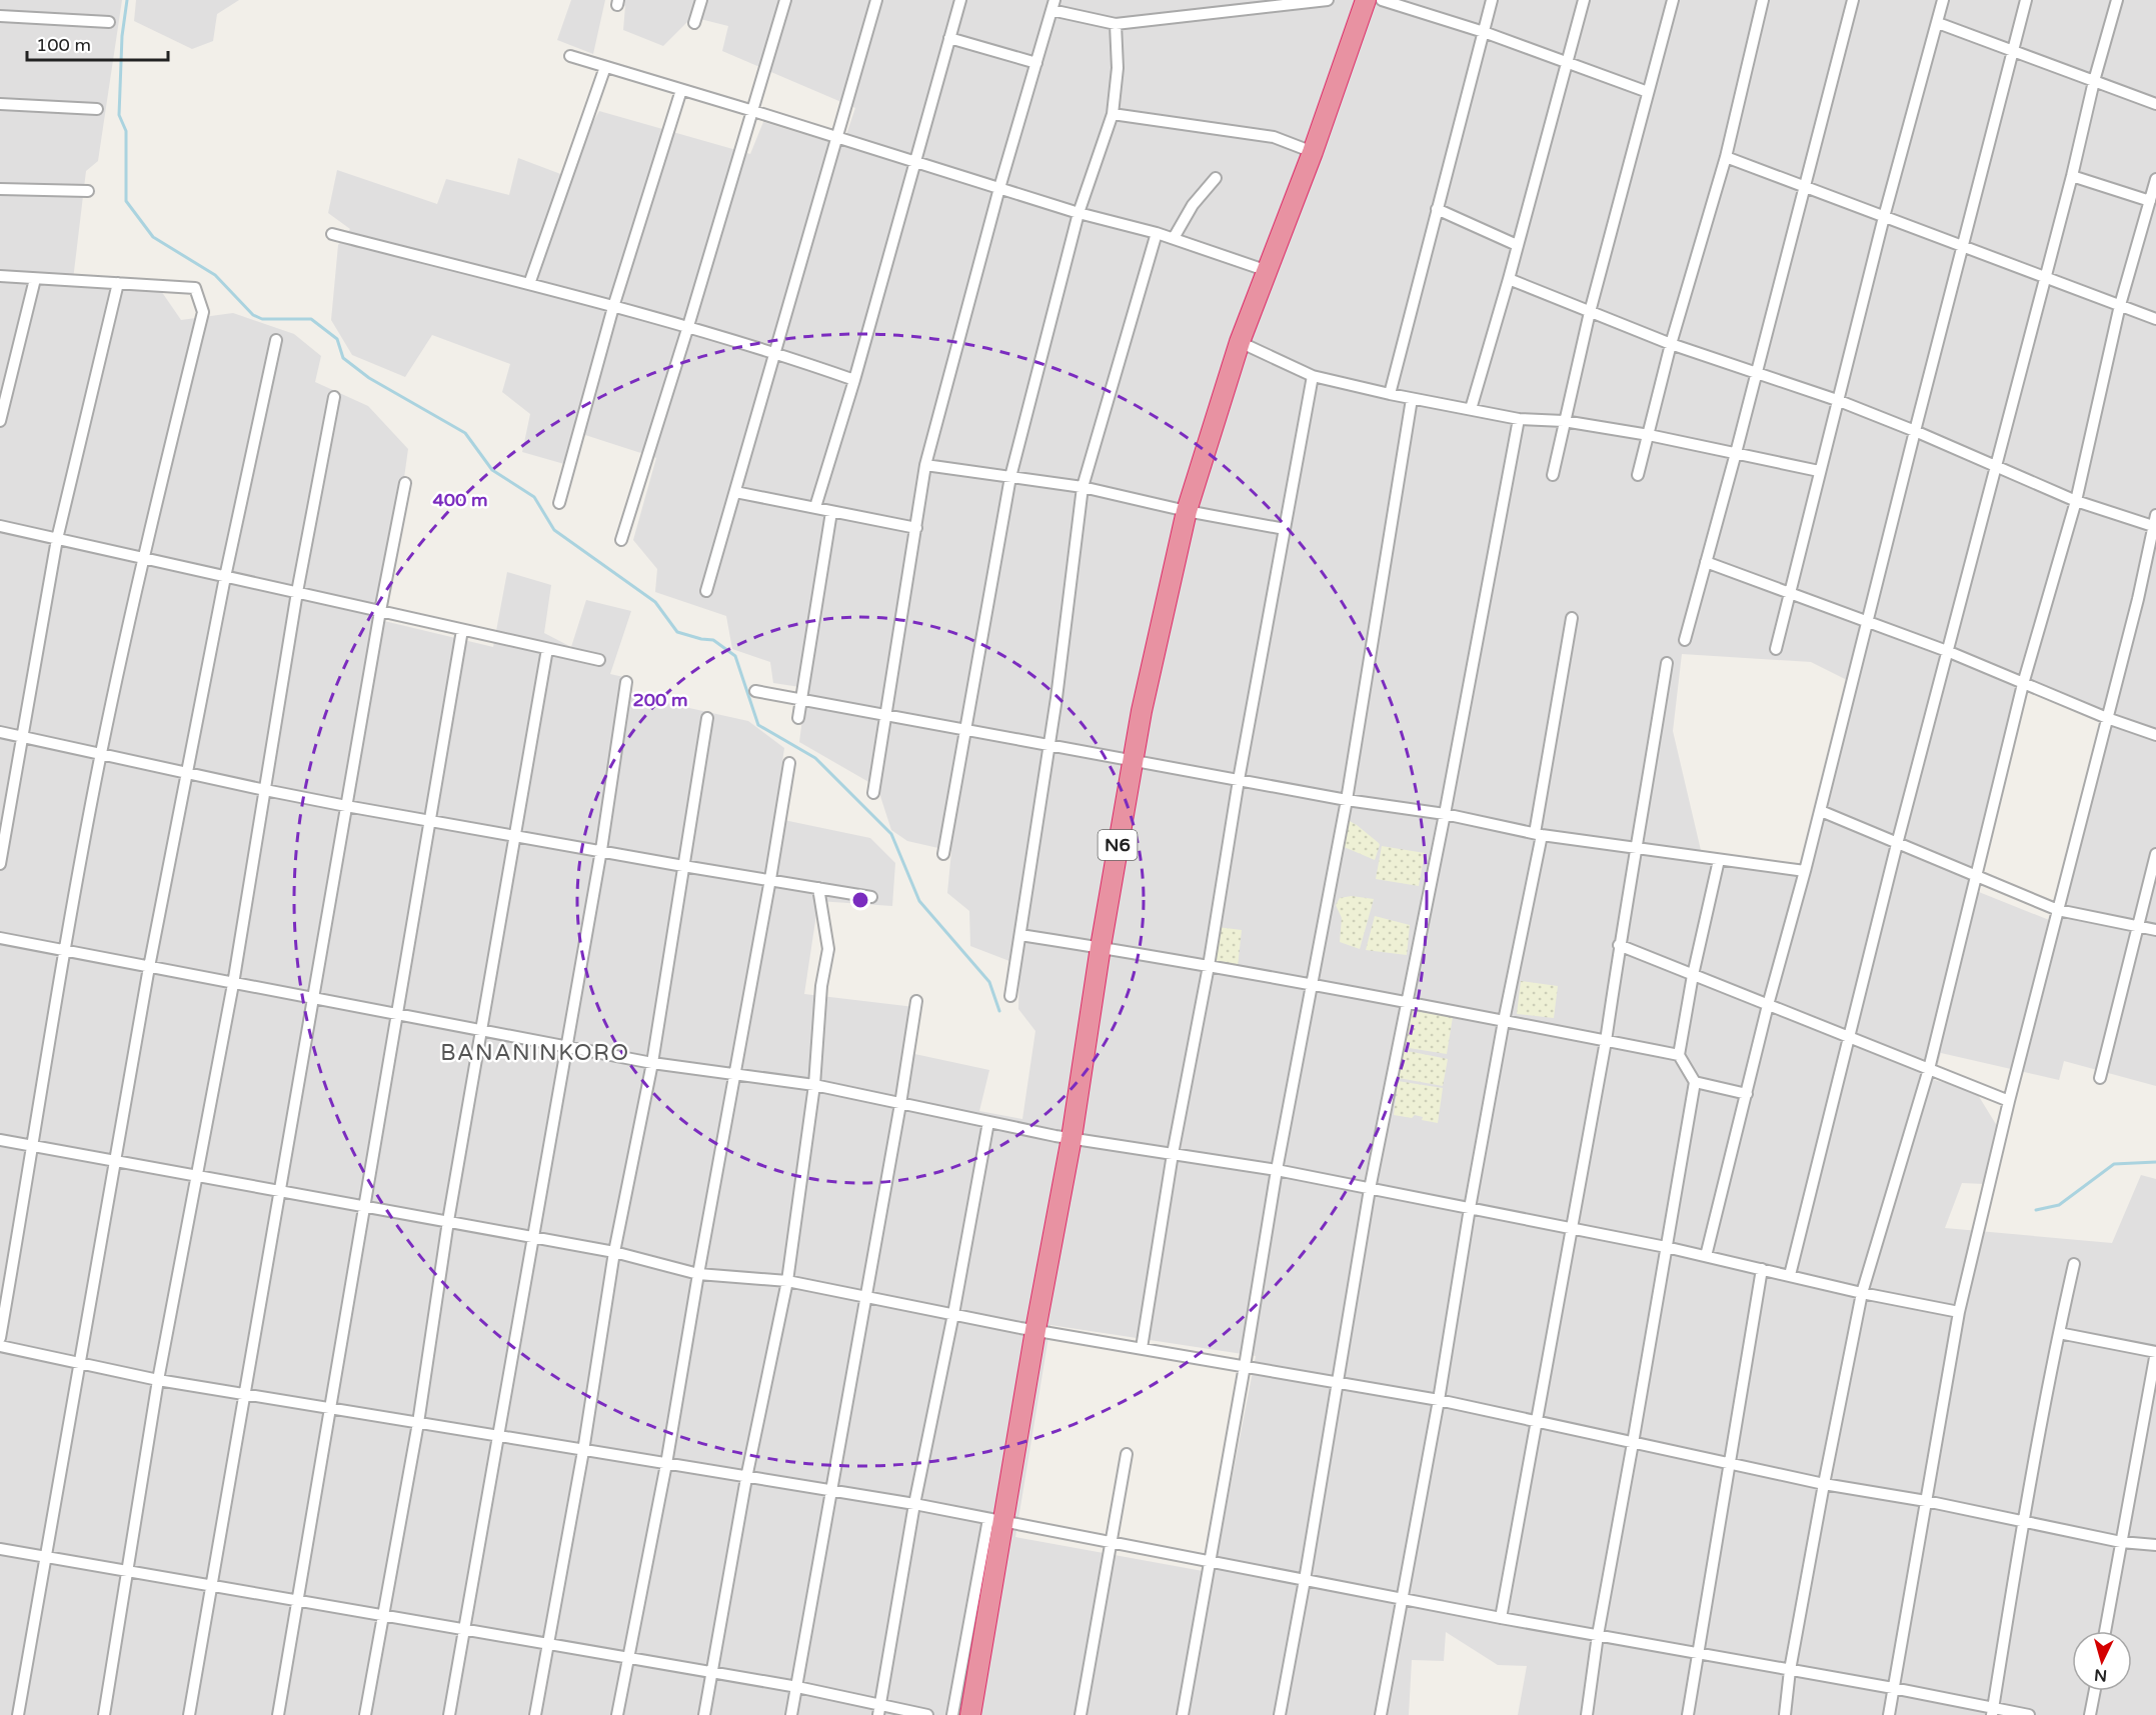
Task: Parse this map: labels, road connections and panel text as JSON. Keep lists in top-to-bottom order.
{
  "streets": {
    "highway": ["N6"]
  },
  "districts": ["BANANINKORO"],
  "scale_bar": "100 m",
  "north": "bottom",
  "rings": ["400 m", "200 m"]
}
